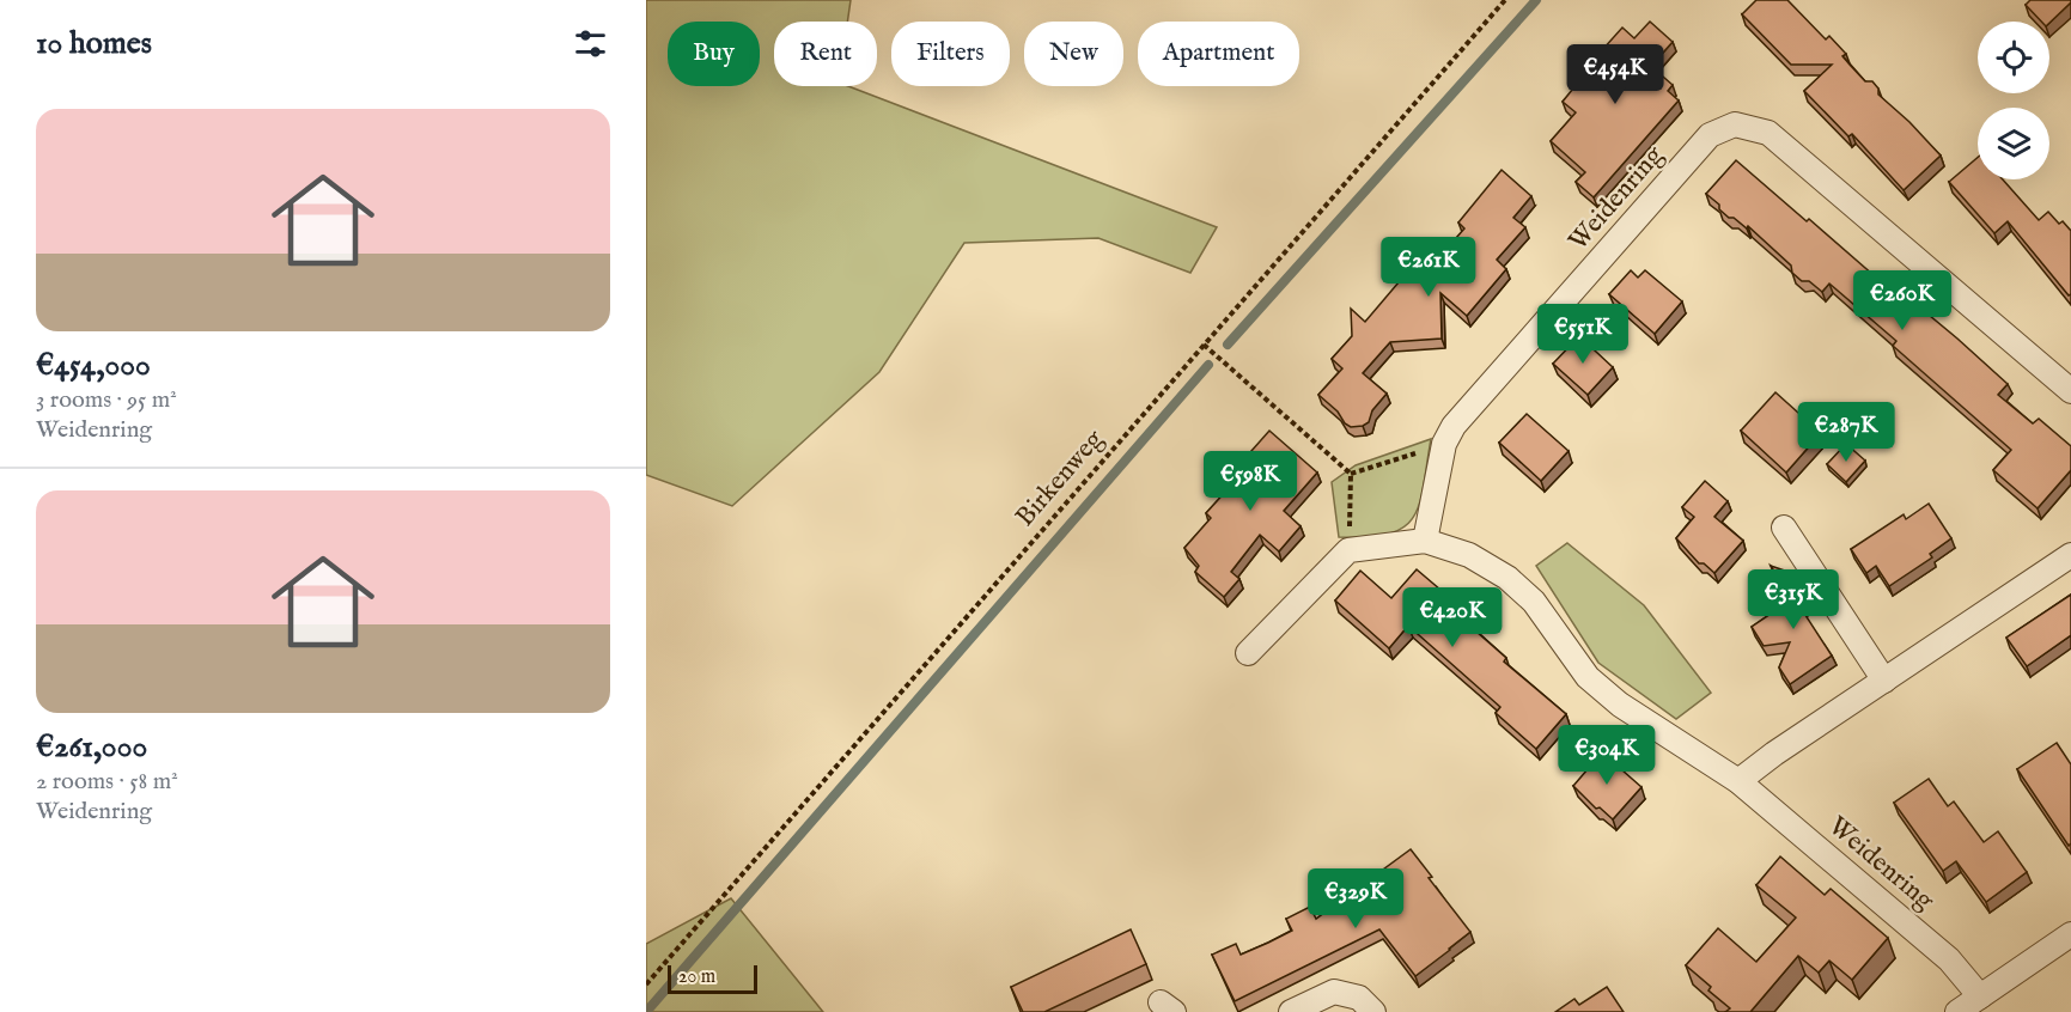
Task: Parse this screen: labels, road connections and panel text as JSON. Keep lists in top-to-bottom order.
{
  "streets": {
    "street": ["Weidenring"],
    "path": ["Birkenweg"]
  },
  "scale_bar": "20 m",
  "page": {
    "heading": "10 homes",
    "chip": [
      "Buy",
      "Rent",
      "Filters",
      "New",
      "Apartment"
    ],
    "price": [
      "€454K",
      "€261K",
      "€260K",
      "€551K",
      "€287K",
      "€598K",
      "€315K",
      "€420K",
      "€304K",
      "€329K"
    ],
    "list": [
      {
        "name": "€454,000",
        "note": "3 rooms · 95 m² · Weidenring"
      },
      {
        "name": "€261,000",
        "note": "2 rooms · 58 m² · Weidenring"
      }
    ],
    "scale": "20 m"
  }
}
